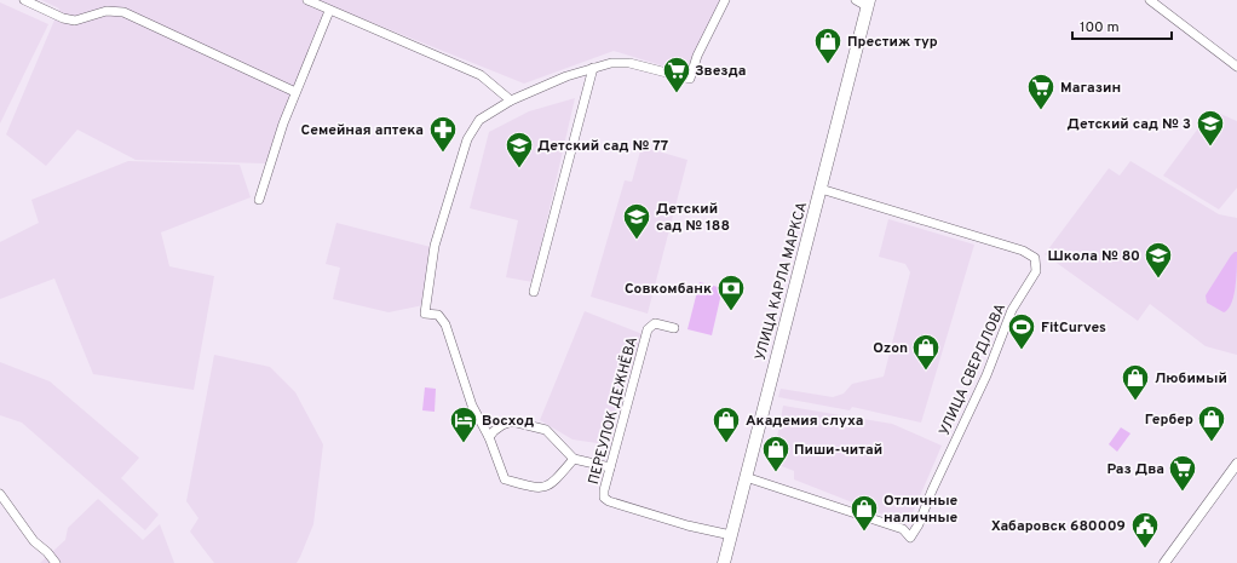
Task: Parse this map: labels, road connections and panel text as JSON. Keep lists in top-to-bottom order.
{
  "streets": {
    "highway": ["УЛИЦА КАРЛА МАРКСА"],
    "street": ["УЛИЦА СВЕРДЛОВА", "ПЕРЕУЛОК ДЕЖНЁВА"]
  },
  "crossings": [
    ["УЛИЦА КАРЛА МАРКСА", "УЛИЦА СВЕРДЛОВА"],
    ["УЛИЦА КАРЛА МАРКСА", "ПЕРЕУЛОК ДЕЖНЁВА"]
  ],
  "places": {
    "shop": [
      "Престиж тур",
      "Ozon",
      "Любимый",
      "Гербер",
      "Академия слуха",
      "Пиши-читай",
      "Отличные наличные"
    ],
    "supermarket": ["Звезда", "Магазин", "Раз Два"],
    "school or university": [
      "Детский сад № 3",
      "Детский сад № 77",
      "Детский сад № 188",
      "Школа № 80"
    ],
    "pharmacy": ["Семейная аптека"],
    "bank": ["Совкомбанк"],
    "sports": ["FitCurves"],
    "hotel": ["Восход"],
    "public building": ["Хабаровск 680009"]
  },
  "scale_bar": "100 m"
}
